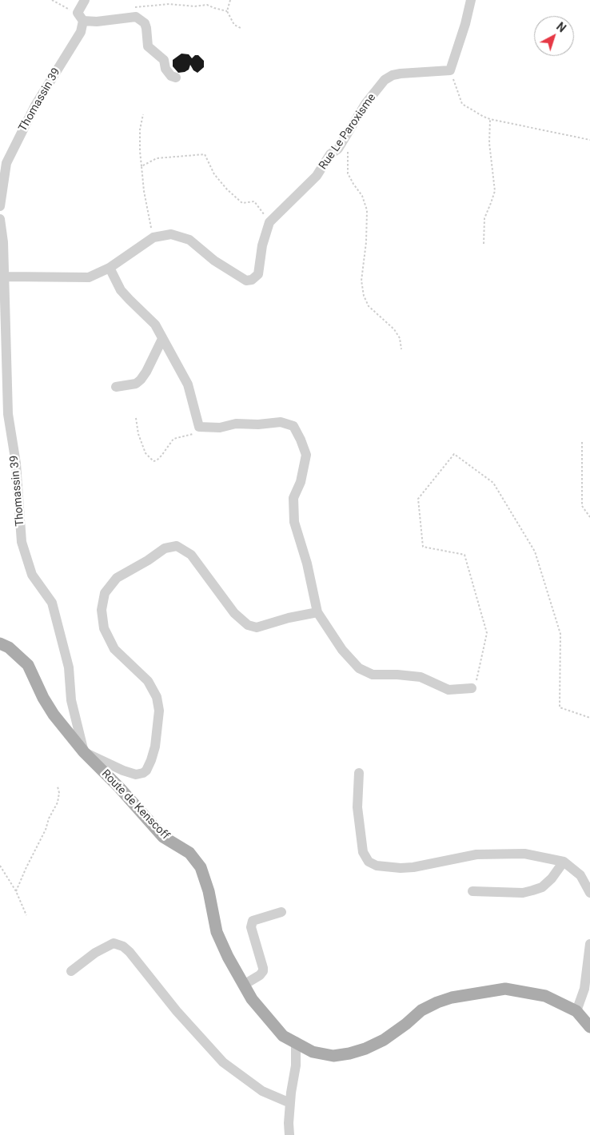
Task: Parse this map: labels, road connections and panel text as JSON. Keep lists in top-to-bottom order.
{
  "streets": {
    "main road": ["Route de Kenscoff"],
    "street": ["Thomassin 39", "Rue Le Paroxisme"]
  },
  "crossings": [
    ["Thomassin 39", "Route de Kenscoff"]
  ],
  "north": "top right"
}
